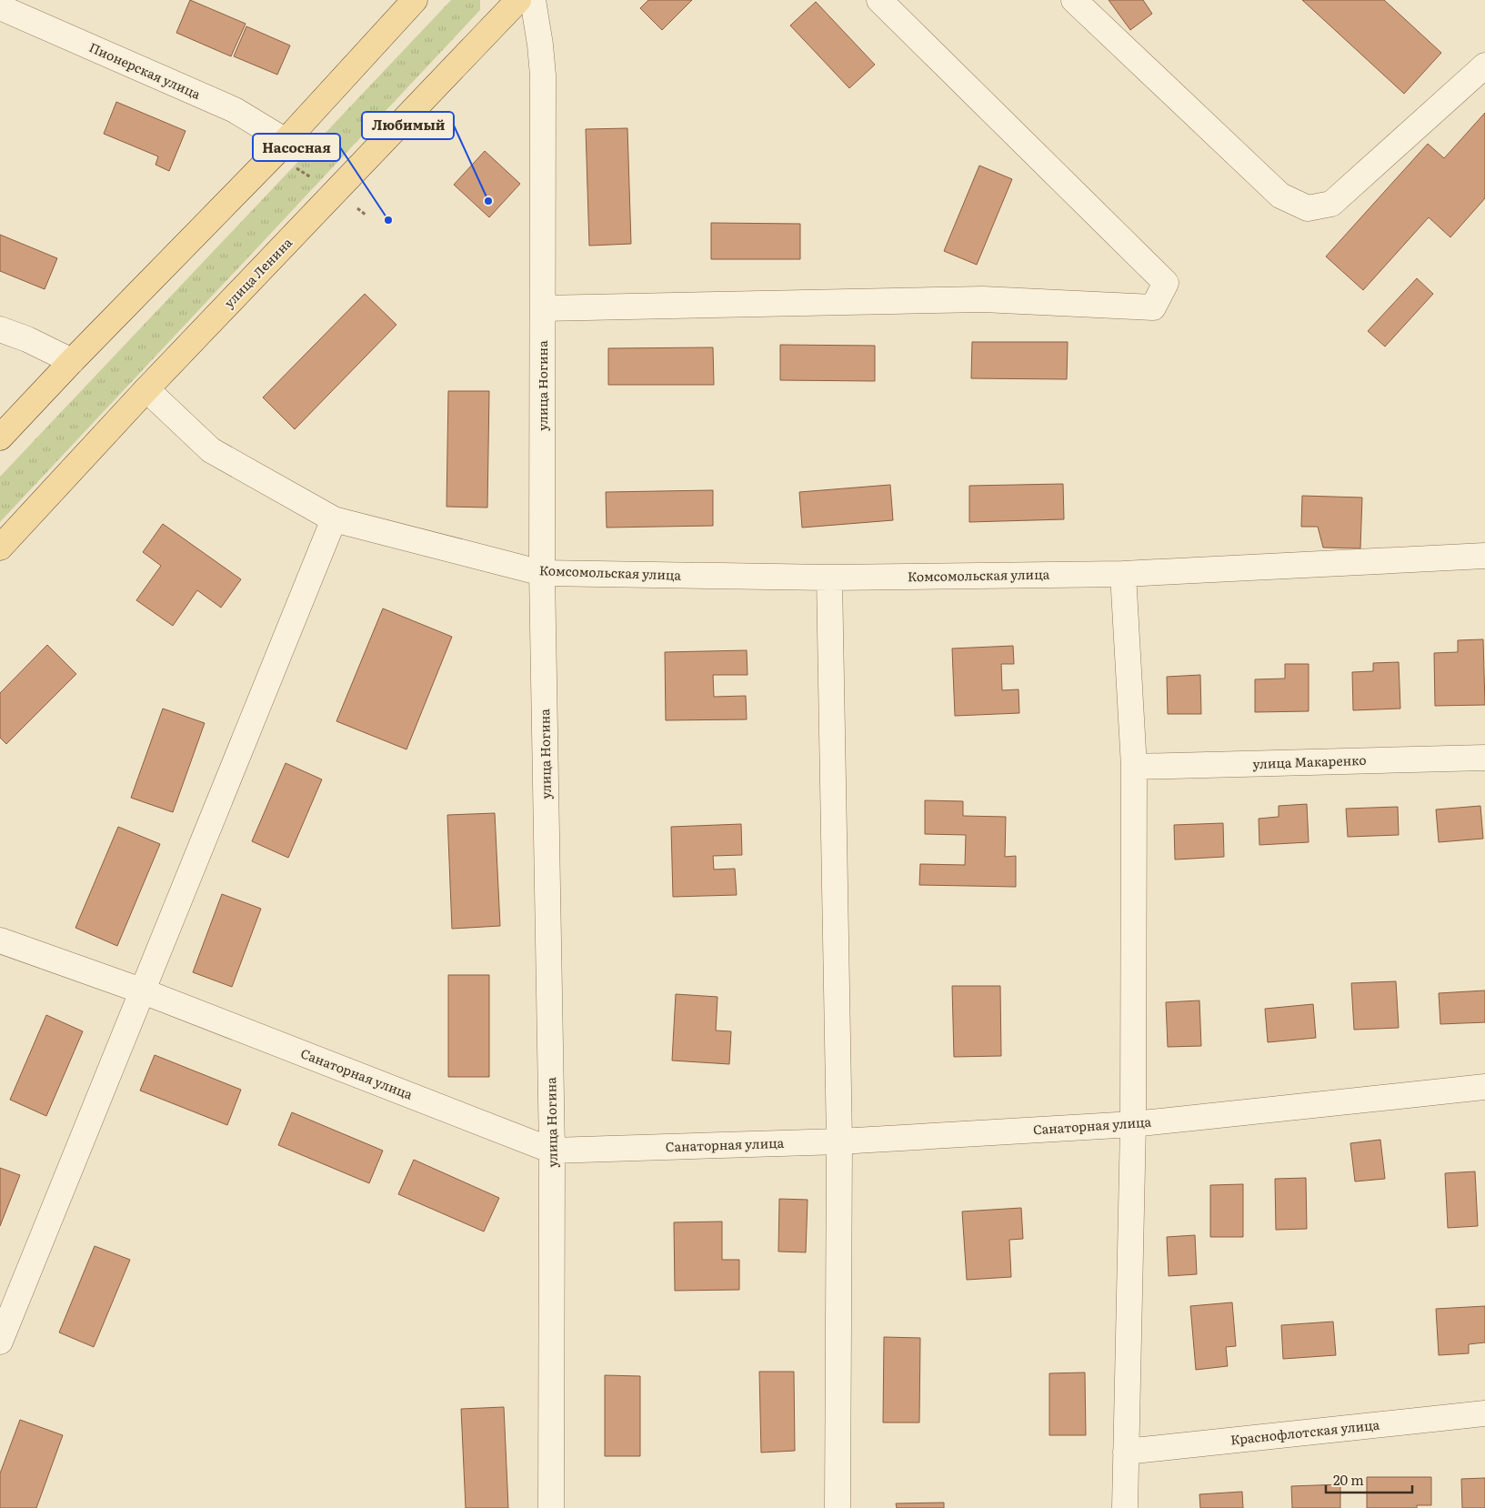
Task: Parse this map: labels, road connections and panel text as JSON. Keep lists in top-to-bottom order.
{
  "streets": {
    "main road": ["улица Ленина"],
    "street": [
      "Пионерская улица",
      "улица Ногина",
      "Комсомольская улица",
      "улица Макаренко",
      "Санаторная улица",
      "Краснофлотская улица"
    ]
  },
  "crossings": [
    ["улица Ленина", "Комсомольская улица"],
    ["улица Ногина", "Комсомольская улица"],
    ["улица Ногина", "Санаторная улица"]
  ],
  "places": ["Любимый", "Насосная"],
  "scale_bar": "20 m"
}
